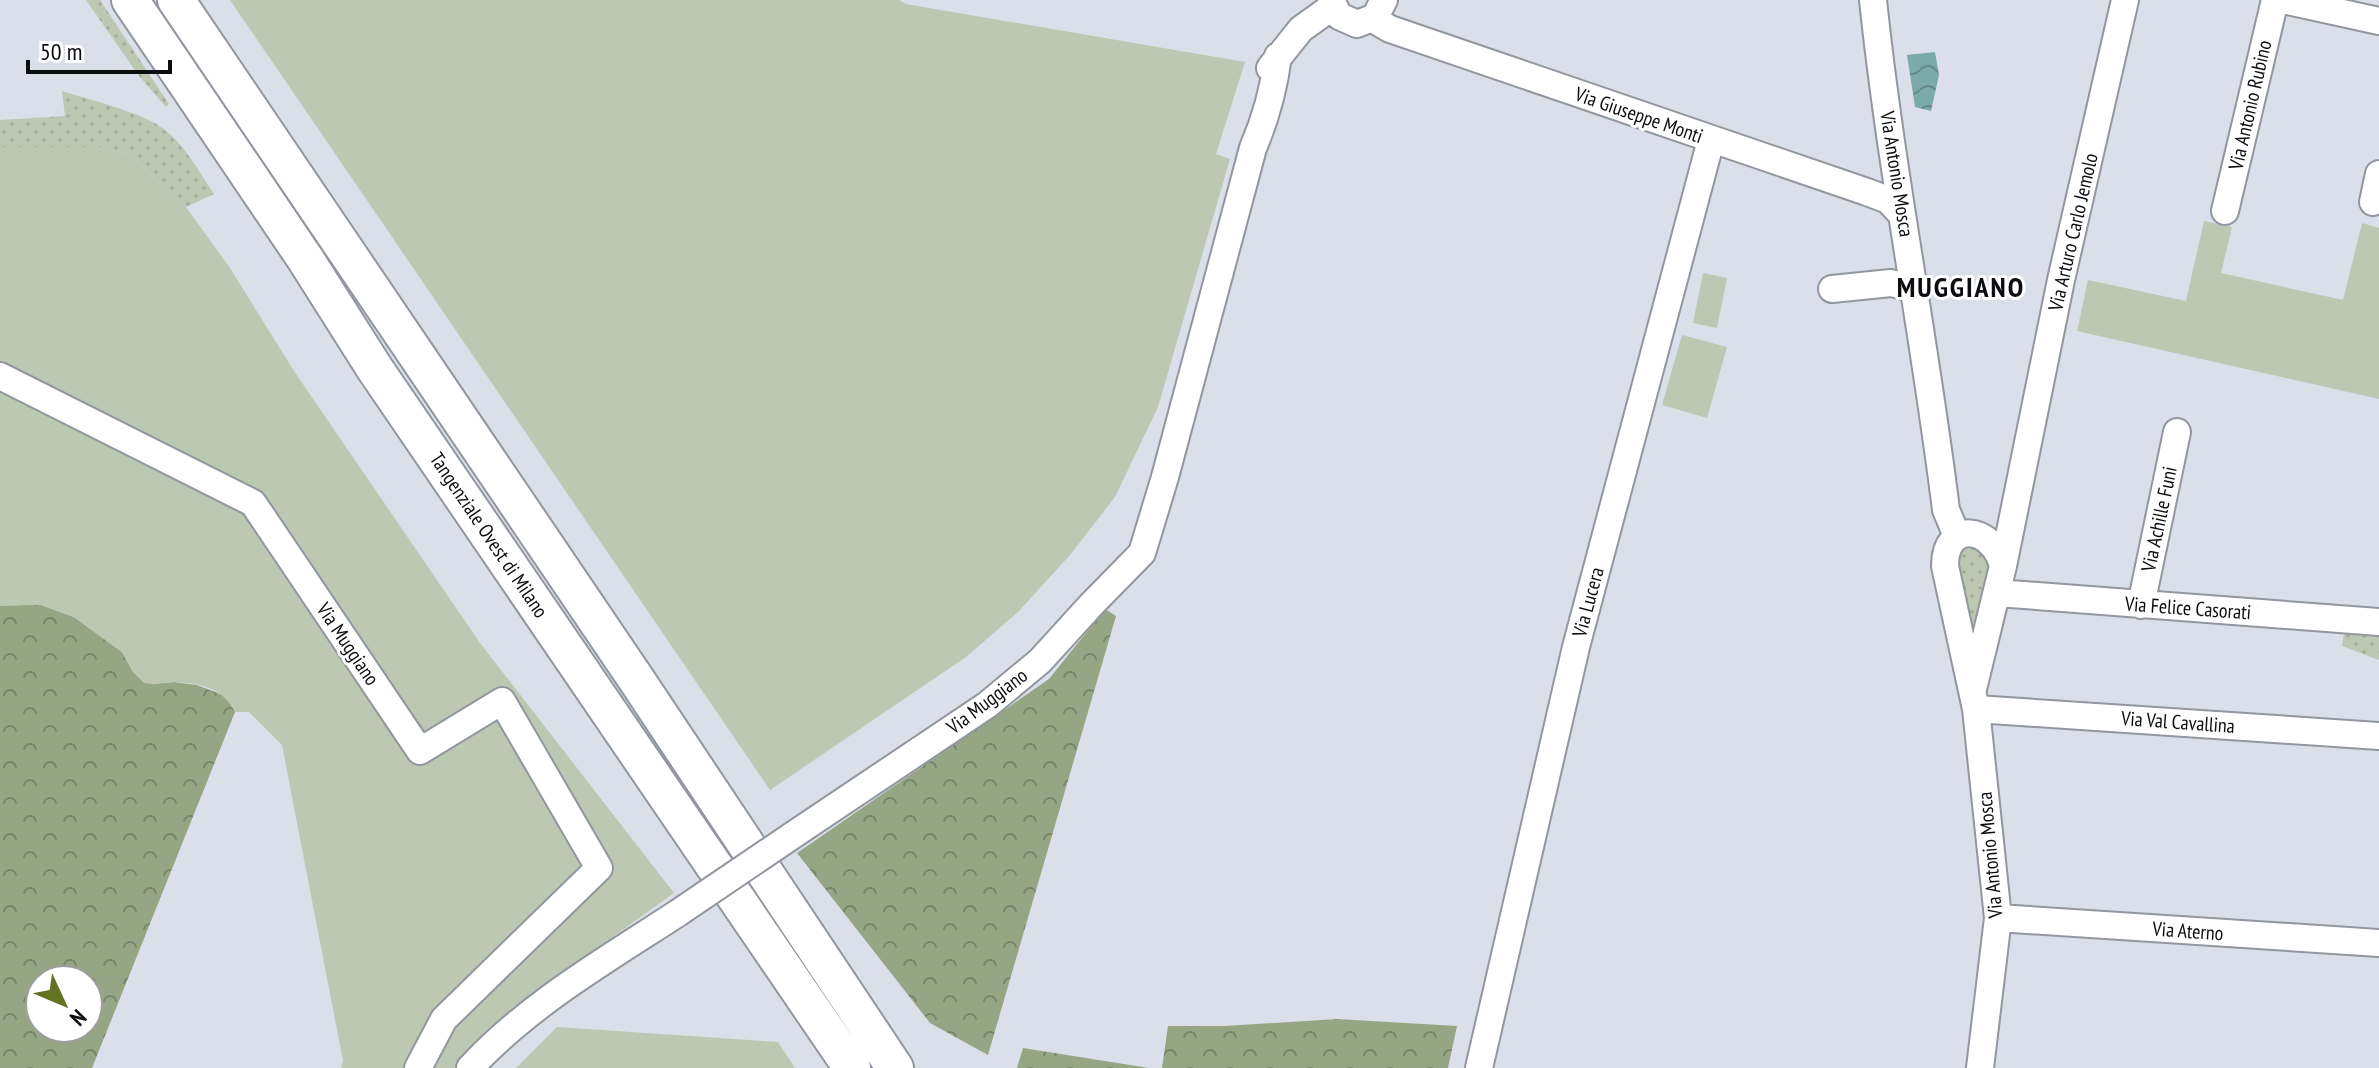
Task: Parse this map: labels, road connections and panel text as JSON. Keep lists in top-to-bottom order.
{
  "streets": {
    "highway": ["Tangenziale Ovest di Milano"],
    "street": [
      "Via Antonio Rubino",
      "Via Giuseppe Monti",
      "Via Antonio Mosca",
      "Via Arturo Carlo Jemolo",
      "Via Achille Funi",
      "Via Lucera",
      "Via Felice Casorati",
      "Via Muggiano",
      "Via Val Cavallina",
      "Via Aterno"
    ]
  },
  "crossings": [
    ["Via Giuseppe Monti", "Via Antonio Mosca"],
    ["Via Giuseppe Monti", "Via Lucera"],
    ["Via Giuseppe Monti", "Via Muggiano"],
    ["Via Antonio Mosca", "Via Arturo Carlo Jemolo"],
    ["Via Antonio Mosca", "Via Val Cavallina"],
    ["Via Antonio Mosca", "Via Aterno"],
    ["Via Arturo Carlo Jemolo", "Via Felice Casorati"],
    ["Via Arturo Carlo Jemolo", "Via Val Cavallina"],
    ["Via Achille Funi", "Via Felice Casorati"]
  ],
  "districts": ["MUGGIANO"],
  "scale_bar": "50 m",
  "north": "bottom right"
}
